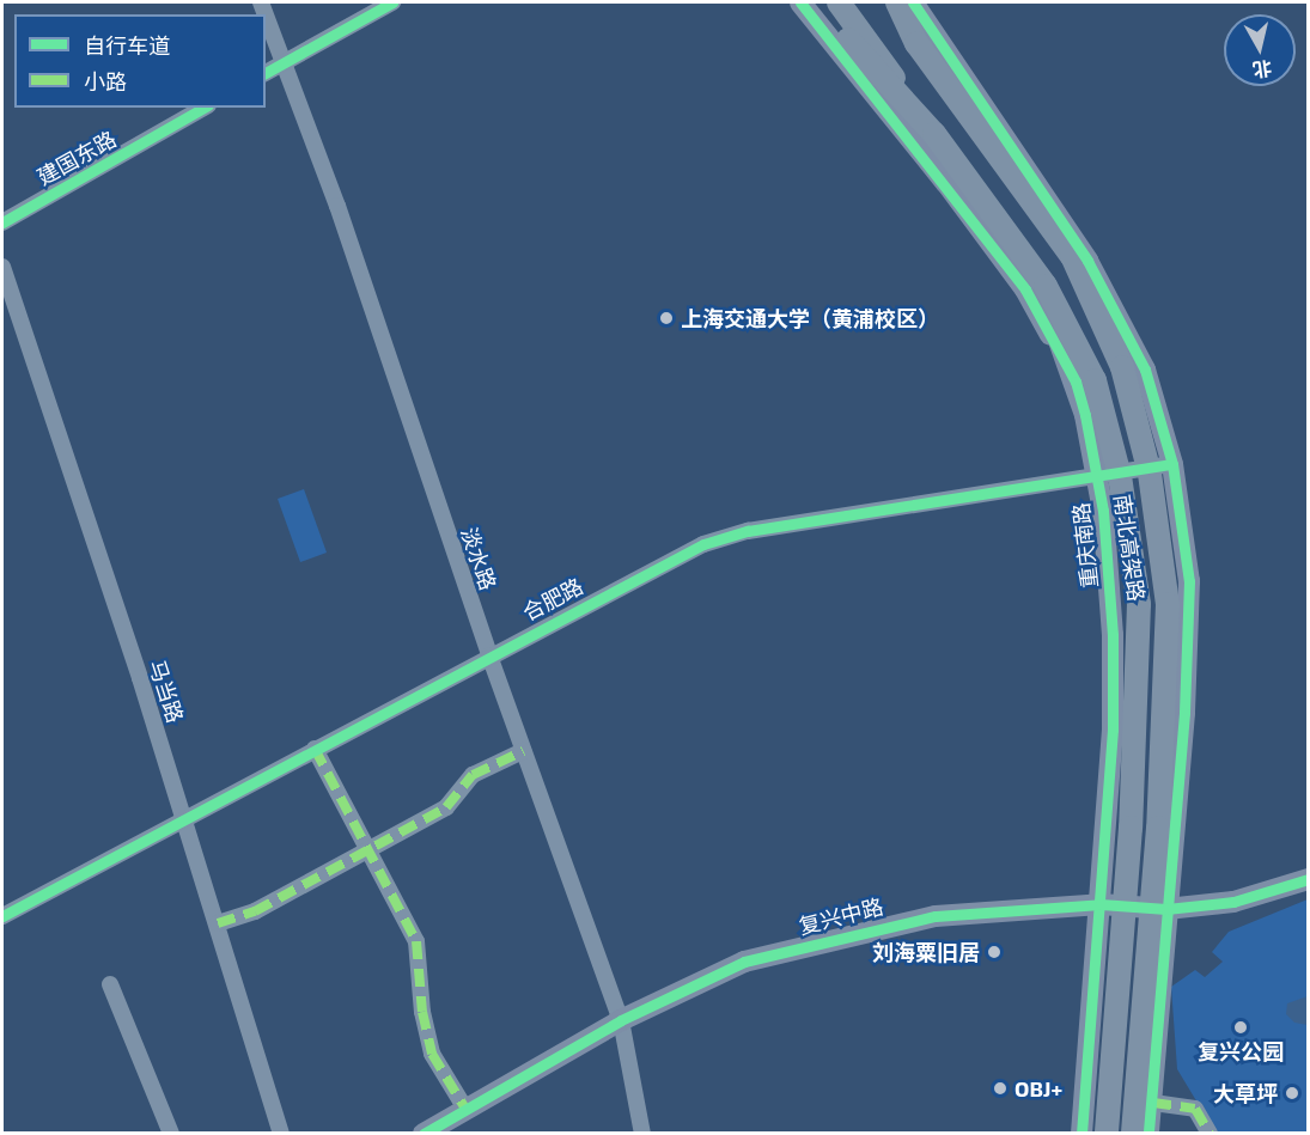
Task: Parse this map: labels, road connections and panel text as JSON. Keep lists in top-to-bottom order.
{
  "streets": {
    "highway": ["南北高架路"],
    "main road": ["重庆南路", "复兴中路"],
    "street": [
      "建国东路",
      "淡水路",
      "合肥路",
      "马当路"
    ]
  },
  "crossings": [
    ["重庆南路", "合肥路"],
    ["重庆南路", "复兴中路"],
    ["淡水路", "合肥路"],
    ["淡水路", "复兴中路"],
    ["合肥路", "马当路"]
  ],
  "places": [
    "上海交通大学（黄浦校区）",
    "刘海粟旧居",
    "复兴公园",
    "OBJ+",
    "大草坪"
  ],
  "legend": ["自行车道", "小路"],
  "north": "bottom"
}
